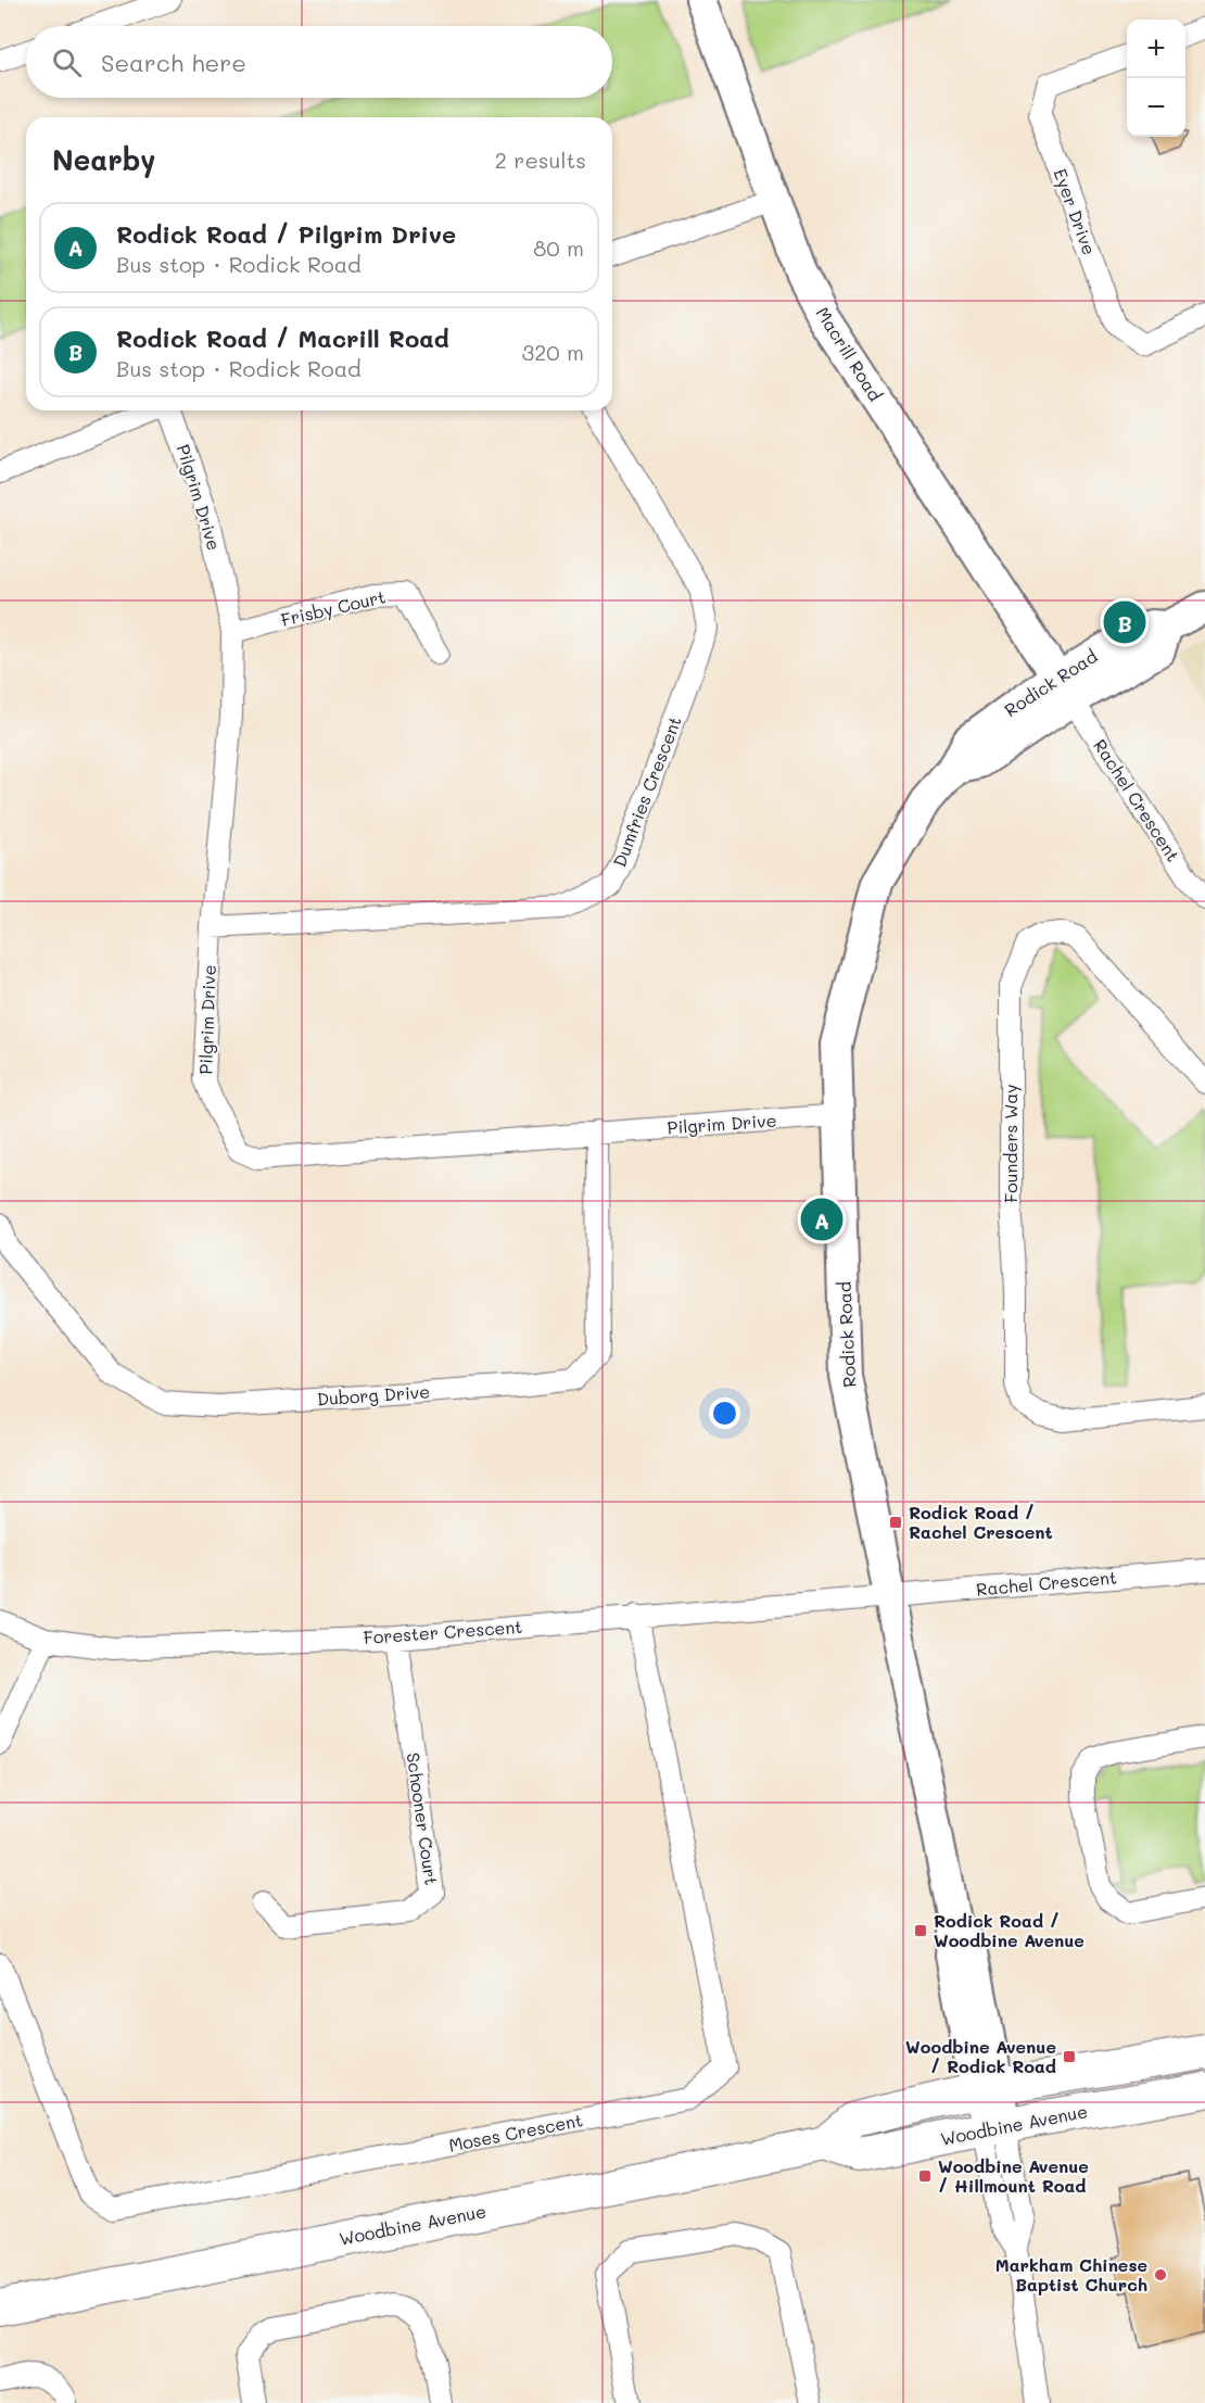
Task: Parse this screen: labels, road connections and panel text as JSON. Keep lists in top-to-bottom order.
{
  "streets": {
    "main road": ["Macrill Road", "Rodick Road", "Woodbine Avenue"],
    "street": [
      "Eyer Drive",
      "Pilgrim Drive",
      "Frisby Court",
      "Dumfries Crescent",
      "Rachel Crescent",
      "Founders Way",
      "Duborg Drive",
      "Forester Crescent",
      "Schooner Court",
      "Moses Crescent"
    ]
  },
  "crossings": [
    ["Macrill Road", "Rodick Road"],
    ["Macrill Road", "Rachel Crescent"],
    ["Pilgrim Drive", "Frisby Court"],
    ["Pilgrim Drive", "Rodick Road"],
    ["Pilgrim Drive", "Dumfries Crescent"],
    ["Pilgrim Drive", "Duborg Drive"],
    ["Rodick Road", "Rachel Crescent"],
    ["Rodick Road", "Forester Crescent"],
    ["Rodick Road", "Woodbine Avenue"],
    ["Rachel Crescent", "Forester Crescent"],
    ["Forester Crescent", "Schooner Court"],
    ["Forester Crescent", "Moses Crescent"]
  ],
  "places": {
    "transit": [
      "Rodick Road / Rachel Crescent",
      "Rodick Road / Woodbine Avenue",
      "Woodbine Avenue / Rodick Road",
      "Woodbine Avenue / Hillmount Road"
    ],
    "other": ["Markham Chinese Baptist Church"]
  },
  "page": {
    "map_buttons": ["+", "−"],
    "search": "Search here",
    "heading": ["Nearby", "2 results"],
    "list": [
      {
        "mark": "A",
        "name": "Rodick Road / Pilgrim Drive",
        "note": "Bus stop · Rodick Road",
        "value": "80 m"
      },
      {
        "mark": "B",
        "name": "Rodick Road / Macrill Road",
        "note": "Bus stop · Rodick Road",
        "value": "320 m"
      }
    ],
    "pins": ["B", "A"]
  }
}
